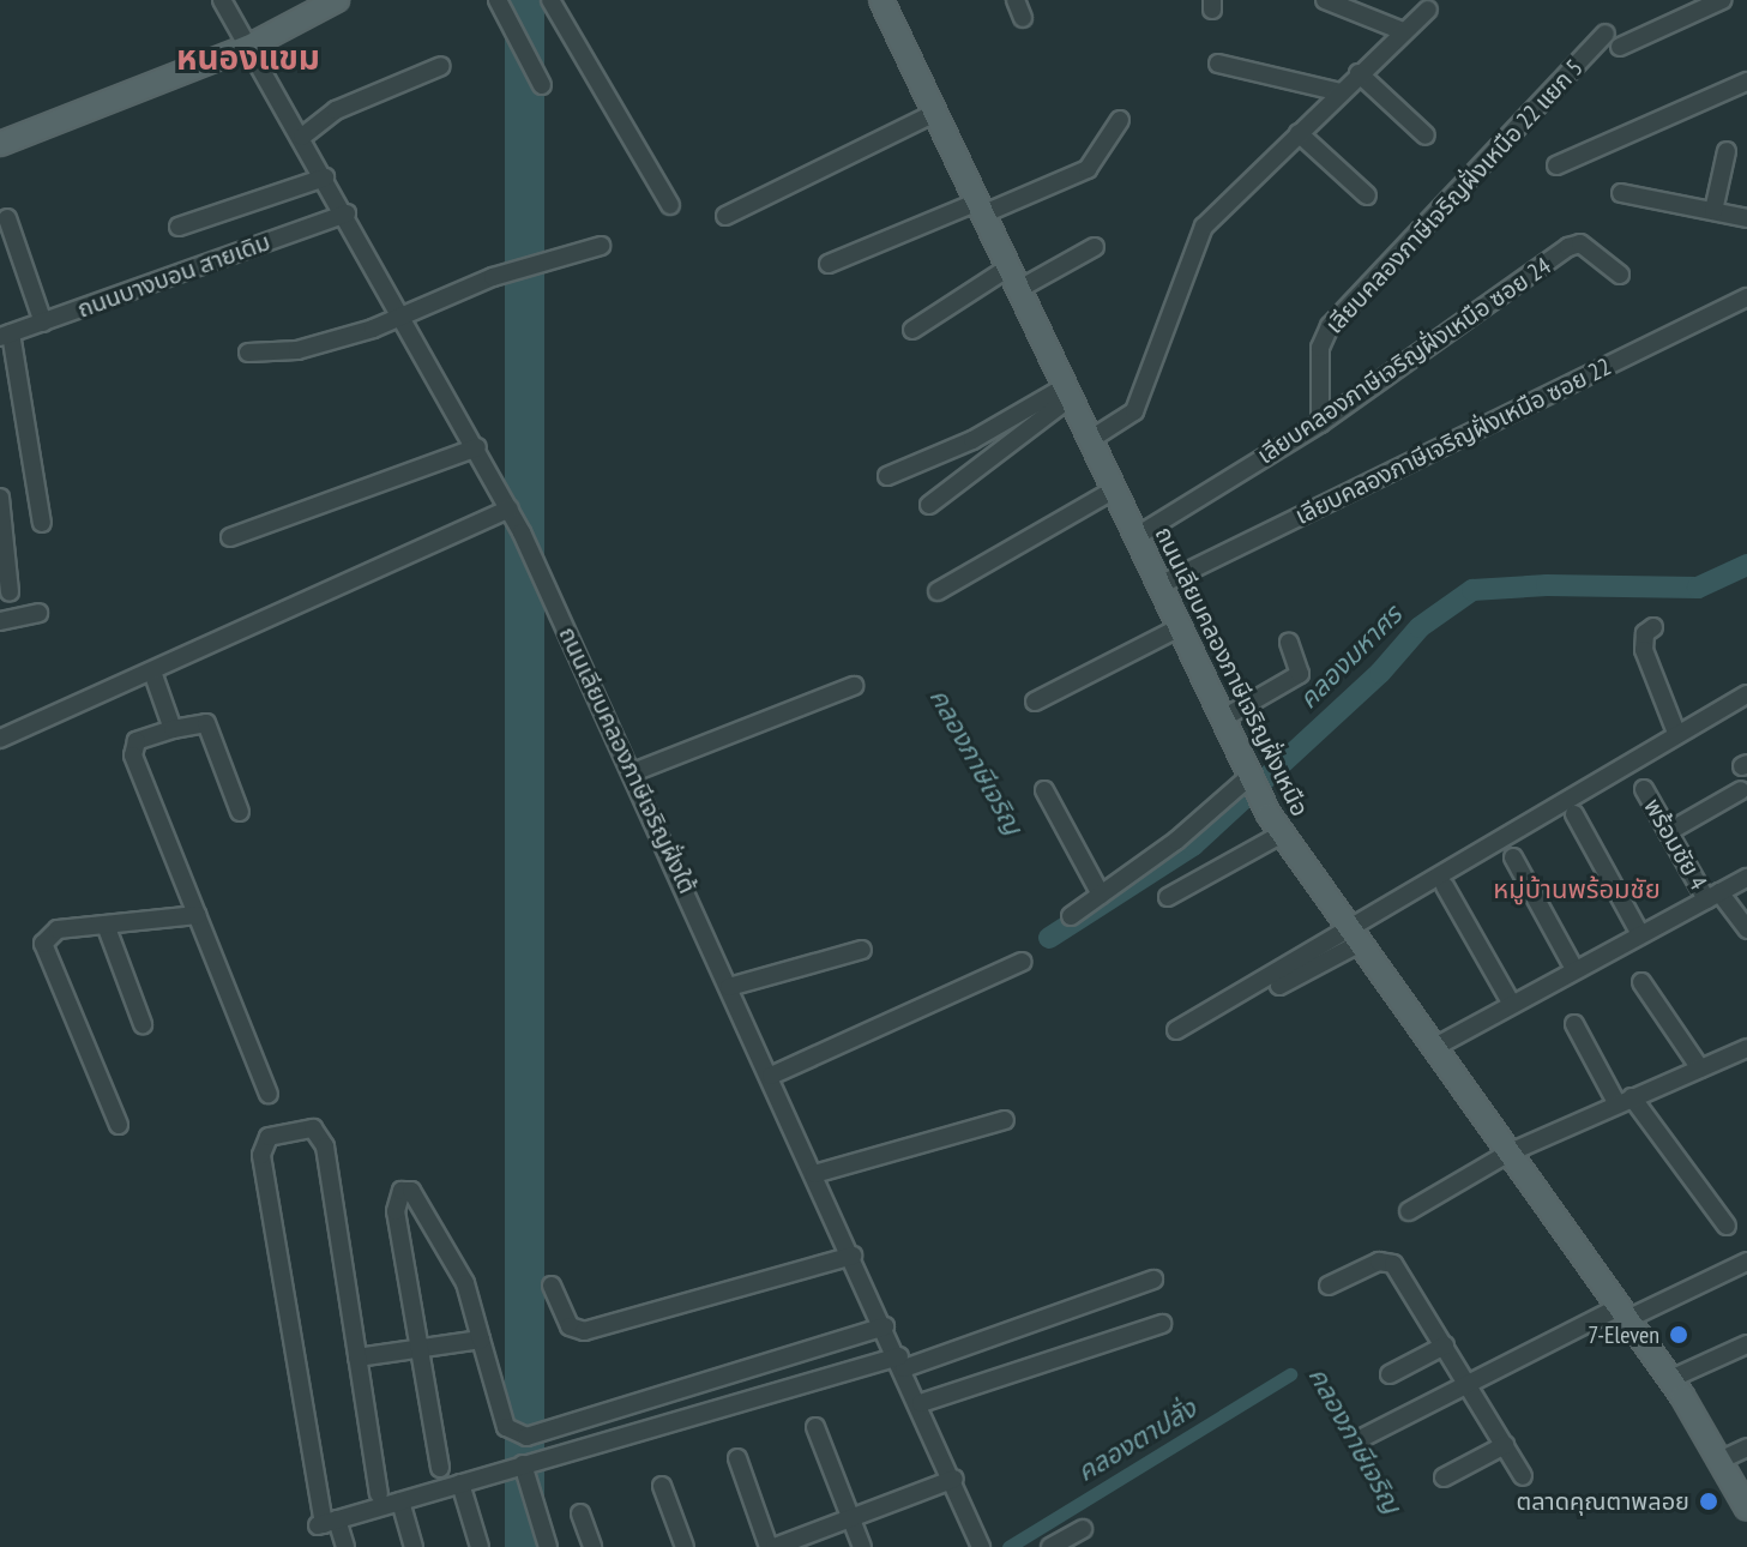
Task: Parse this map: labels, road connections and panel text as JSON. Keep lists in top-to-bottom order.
{
  "streets": {
    "main road": ["ถนนเลียบคลองภาษีเจริญฝั่งเหนือ"],
    "street": [
      "เลียบคลองภาษีเจริญฝั่งเหนือ 22 แยก 5",
      "ถนนบางบอน สายเดิม",
      "เลียบคลองภาษีเจริญฝั่งเหนือ ซอย 24",
      "เลียบคลองภาษีเจริญฝั่งเหนือ ซอย 22",
      "ถนนเลียบคลองภาษีเจริญฝั่งใต้",
      "พร้อมชัย 4"
    ]
  },
  "crossings": [
    ["เลียบคลองภาษีเจริญฝั่งเหนือ 22 แยก 5", "เลียบคลองภาษีเจริญฝั่งเหนือ ซอย 24"],
    ["ถนนบางบอน สายเดิม", "ถนนเลียบคลองภาษีเจริญฝั่งใต้"],
    ["เลียบคลองภาษีเจริญฝั่งเหนือ ซอย 24", "ถนนเลียบคลองภาษีเจริญฝั่งเหนือ"],
    ["เลียบคลองภาษีเจริญฝั่งเหนือ ซอย 22", "ถนนเลียบคลองภาษีเจริญฝั่งเหนือ"]
  ],
  "districts": ["หนองแขม", "หมู่บ้านพร้อมชัย"],
  "water": ["คลองมหาศร", "คลองภาษีเจริญ", "คลองตาปลั่ง"],
  "places": ["7-Eleven", "ตลาดคุณตาพลอย"]
}
